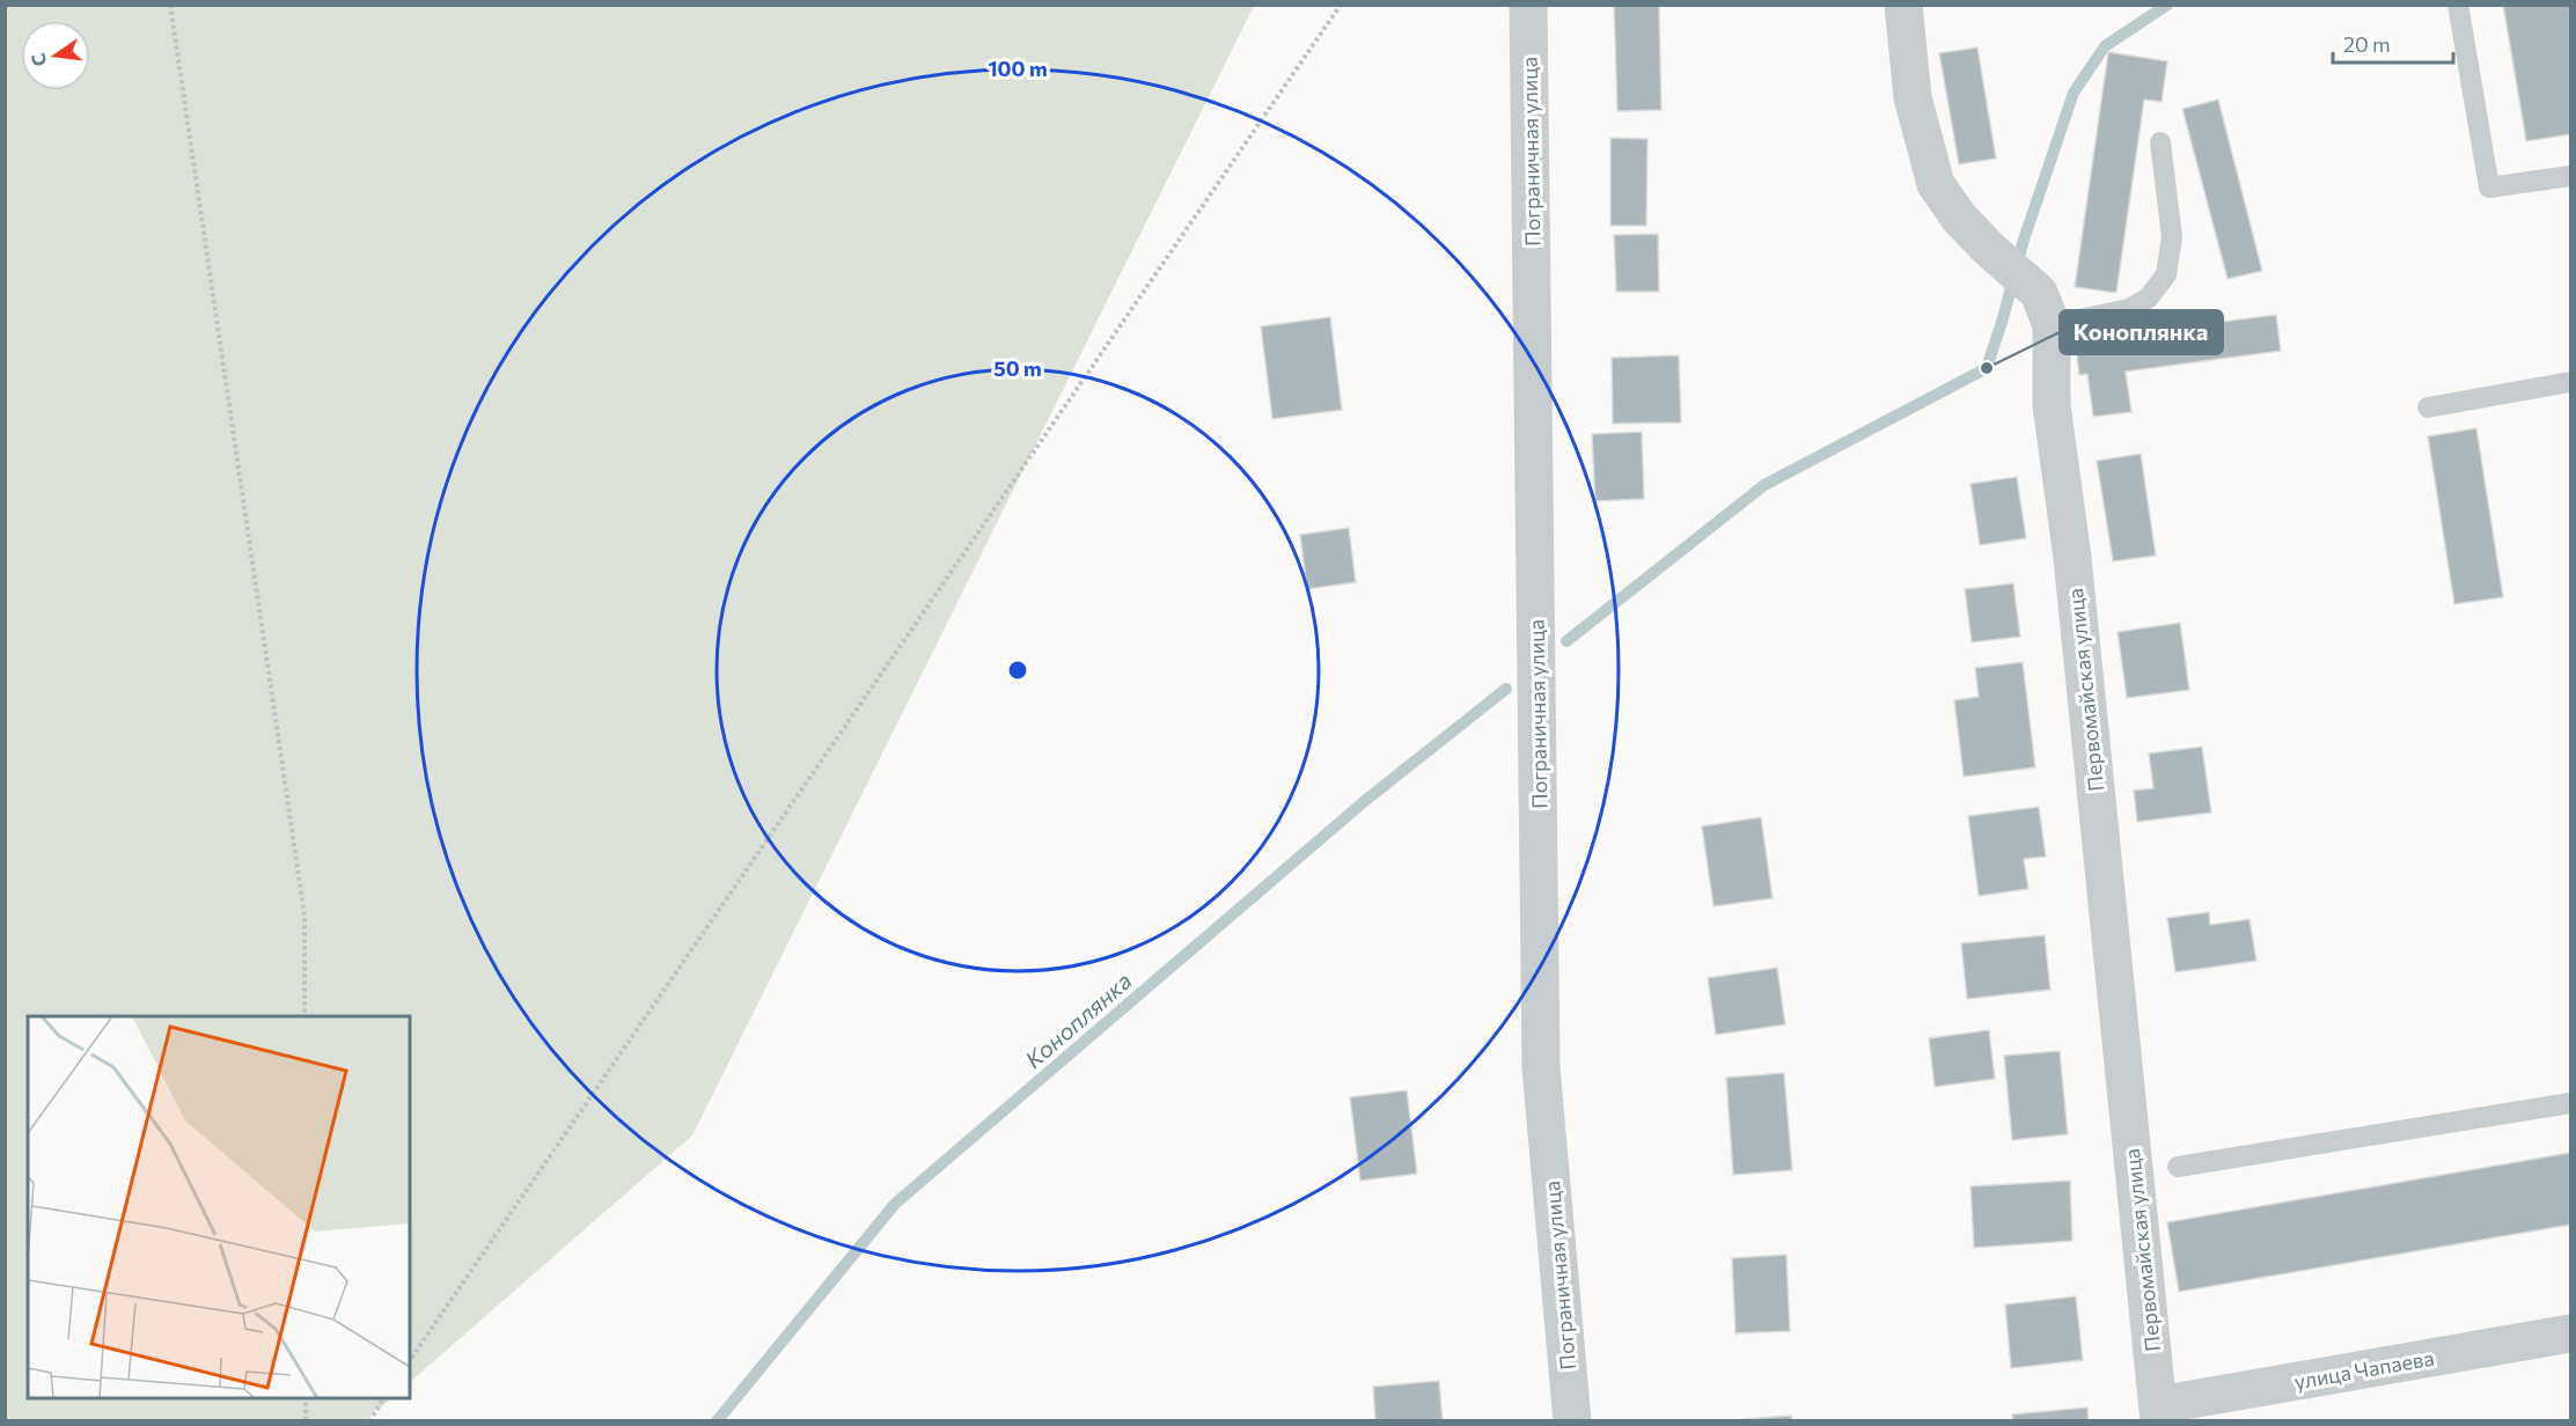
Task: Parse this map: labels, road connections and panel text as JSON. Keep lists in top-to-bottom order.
{
  "streets": {
    "street": ["Пограничная улица", "Первомайская улица", "улица Чапаева"]
  },
  "crossings": [
    ["Первомайская улица", "улица Чапаева"]
  ],
  "water": ["Коноплянка"],
  "places": ["Коноплянка"],
  "scale_bar": "20 m",
  "north": "left",
  "rings": ["100 m", "50 m"]
}
